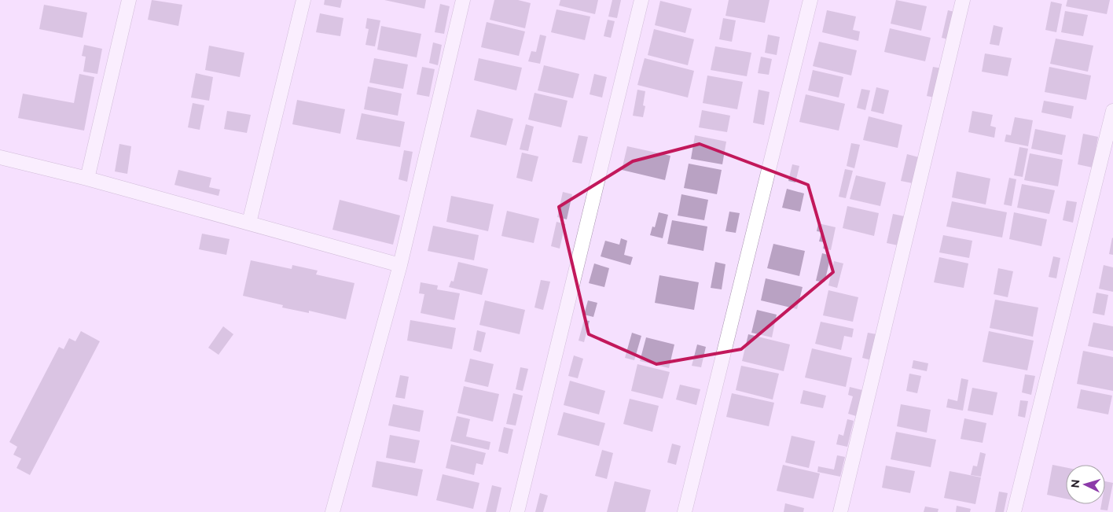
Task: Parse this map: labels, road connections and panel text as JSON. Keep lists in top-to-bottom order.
{
  "north": "left"
}
